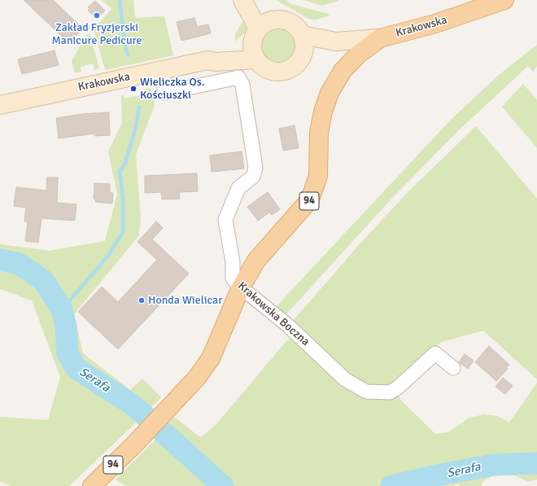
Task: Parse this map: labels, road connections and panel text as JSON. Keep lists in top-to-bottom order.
{
  "streets": {
    "main road": ["Krakowska", "94"],
    "street": ["Krakowska Boczna"]
  },
  "crossings": [
    ["Krakowska", "94"],
    ["Krakowska", "Krakowska Boczna"],
    ["94", "Krakowska Boczna"]
  ],
  "water": ["Serafa"],
  "places": ["Zakład Fryzjerski Manicure Pedicure", "Wieliczka Os. Kościuszki", "Honda Wielicar"]
}
